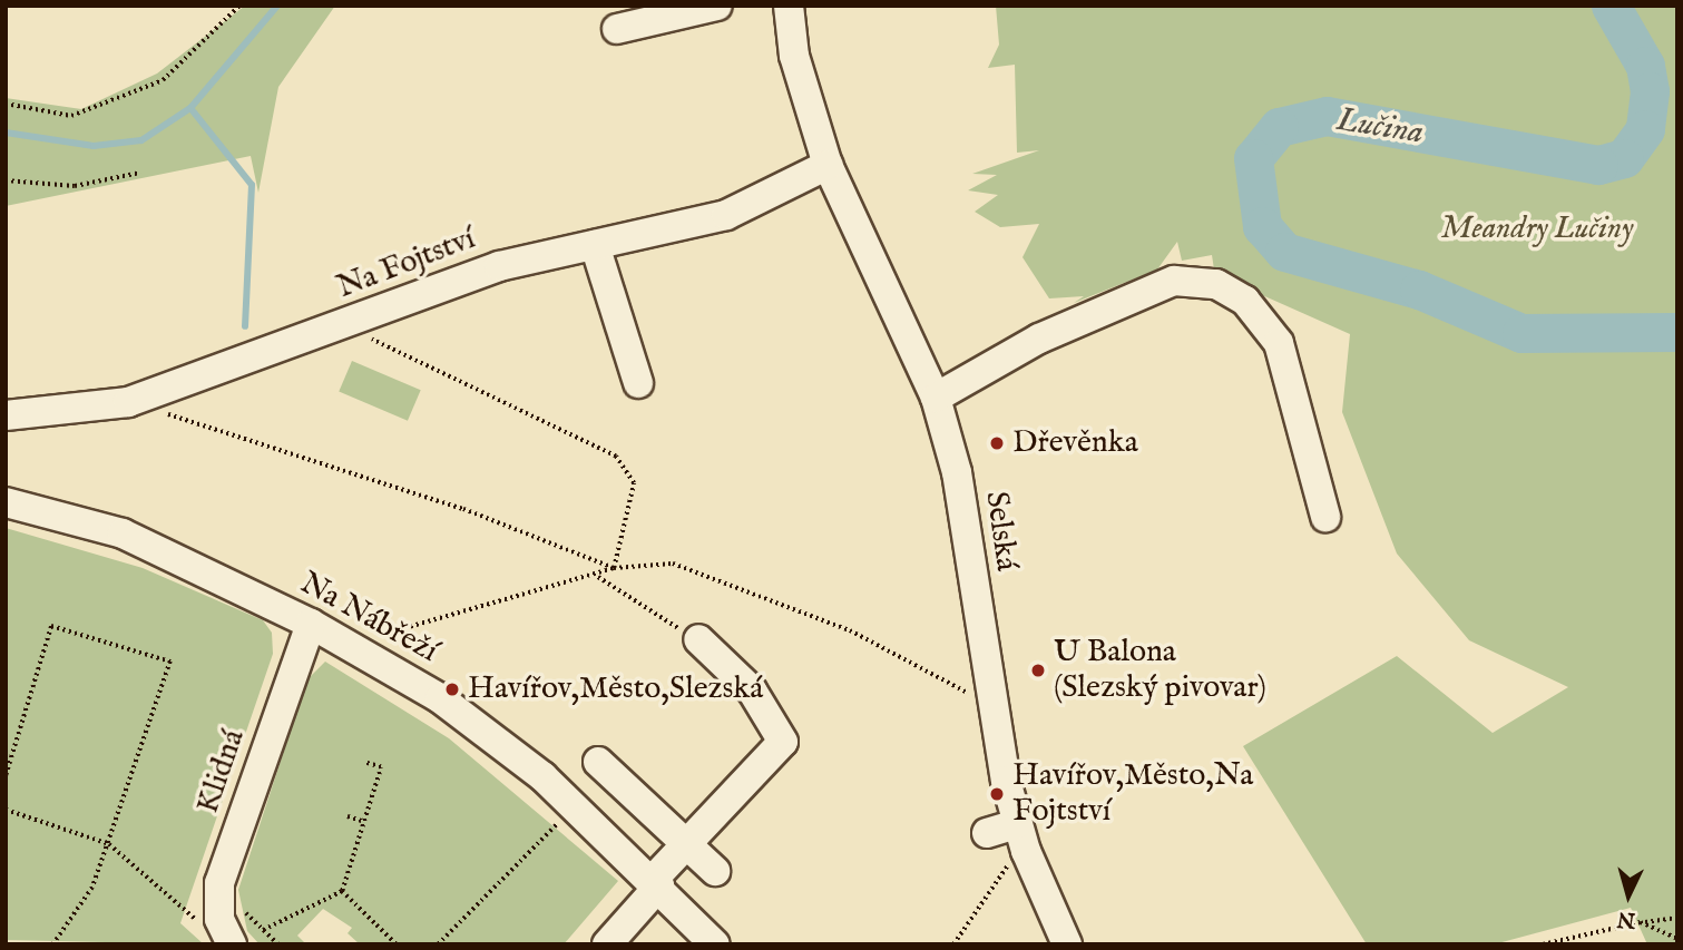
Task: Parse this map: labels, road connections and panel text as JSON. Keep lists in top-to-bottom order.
{
  "streets": {
    "street": [
      "Na Fojtství",
      "Selská",
      "Na Nábřeží",
      "Klidná"
    ]
  },
  "crossings": [
    ["Na Fojtství", "Selská"],
    ["Na Nábřeží", "Klidná"]
  ],
  "water": ["Lučina"],
  "parks": ["Meandry Lučiny"],
  "places": [
    "Dřevěnka",
    "U Balona (Slezský pivovar)",
    "Havířov,Město,Slezská",
    "Havířov,Město,Na Fojtství"
  ],
  "north": "bottom"
}
